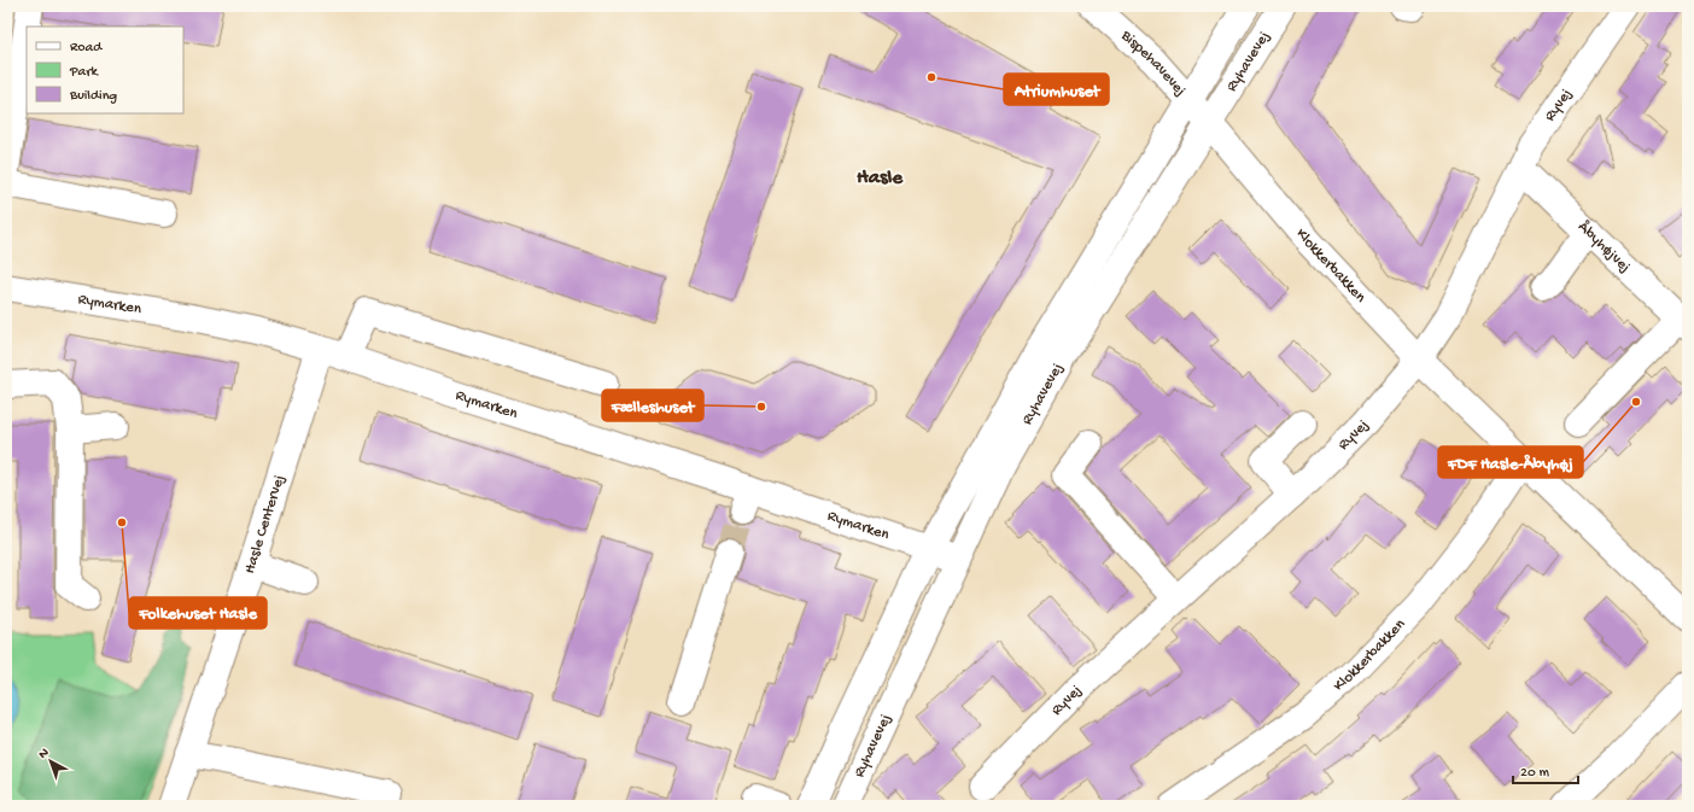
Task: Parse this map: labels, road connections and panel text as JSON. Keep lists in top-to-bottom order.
{
  "streets": {
    "street": [
      "Ryhavevej",
      "Bispehavevej",
      "Ryvej",
      "Åbyhøjvej",
      "Klokkerbakken",
      "Rymarken",
      "Hasle Centervej"
    ]
  },
  "crossings": [
    ["Ryhavevej", "Bispehavevej"],
    ["Ryhavevej", "Klokkerbakken"],
    ["Ryhavevej", "Rymarken"],
    ["Bispehavevej", "Klokkerbakken"],
    ["Ryvej", "Åbyhøjvej"],
    ["Ryvej", "Klokkerbakken"],
    ["Rymarken", "Hasle Centervej"]
  ],
  "districts": ["Hasle"],
  "places": [
    "Atriumhuset",
    "FDF Hasle-Åbyhøj",
    "Fælleshuset",
    "Folkehuset Hasle"
  ],
  "legend": ["Road", "Park", "Building"],
  "scale_bar": "20 m",
  "north": "top left"
}
